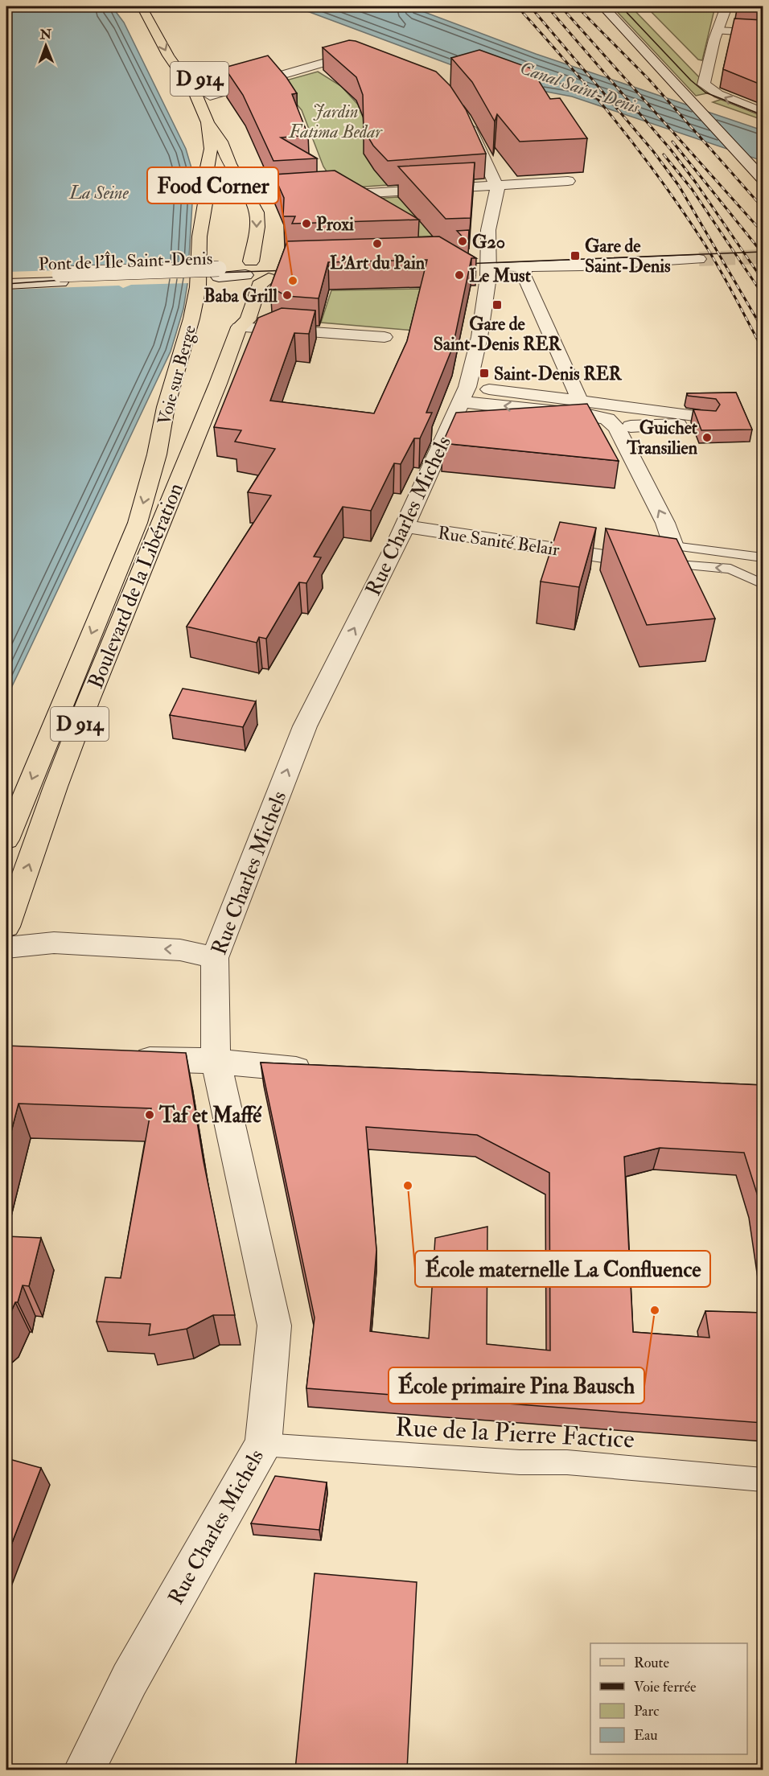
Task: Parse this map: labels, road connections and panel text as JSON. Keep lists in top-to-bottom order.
{
  "streets": {
    "main road": ["D 914", "Voie sur Berge", "Boulevard de la Libération"],
    "street": ["Pont de l'Île Saint-Denis", "Rue Charles Michels", "Rue Sanité Belair"],
    "lane": ["Rue de la Pierre Factice"]
  },
  "crossings": [
    ["D 914", "Pont de l'Île Saint-Denis"],
    ["D 914", "Voie sur Berge"],
    ["D 914", "Boulevard de la Libération"],
    ["Pont de l'Île Saint-Denis", "Boulevard de la Libération"],
    ["Voie sur Berge", "Boulevard de la Libération"],
    ["Rue Charles Michels", "Rue Sanité Belair"],
    ["Rue Charles Michels", "Rue de la Pierre Factice"]
  ],
  "water": ["Canal Saint-Denis", "La Seine"],
  "parks": ["Jardin Fatima Bedar"],
  "places": {
    "other": [
      "Proxi",
      "G20",
      "L'Art du Pain",
      "Le Must",
      "Food Corner",
      "Baba Grill",
      "Guichet Transilien",
      "Taf et Maffé",
      "École maternelle La Confluence",
      "École primaire Pina Bausch"
    ],
    "transit": ["Gare de Saint-Denis", "Gare de Saint-Denis RER", "Saint-Denis RER"]
  },
  "legend": [
    "Route",
    "Voie ferrée",
    "Parc",
    "Eau"
  ],
  "north": "top"
}
